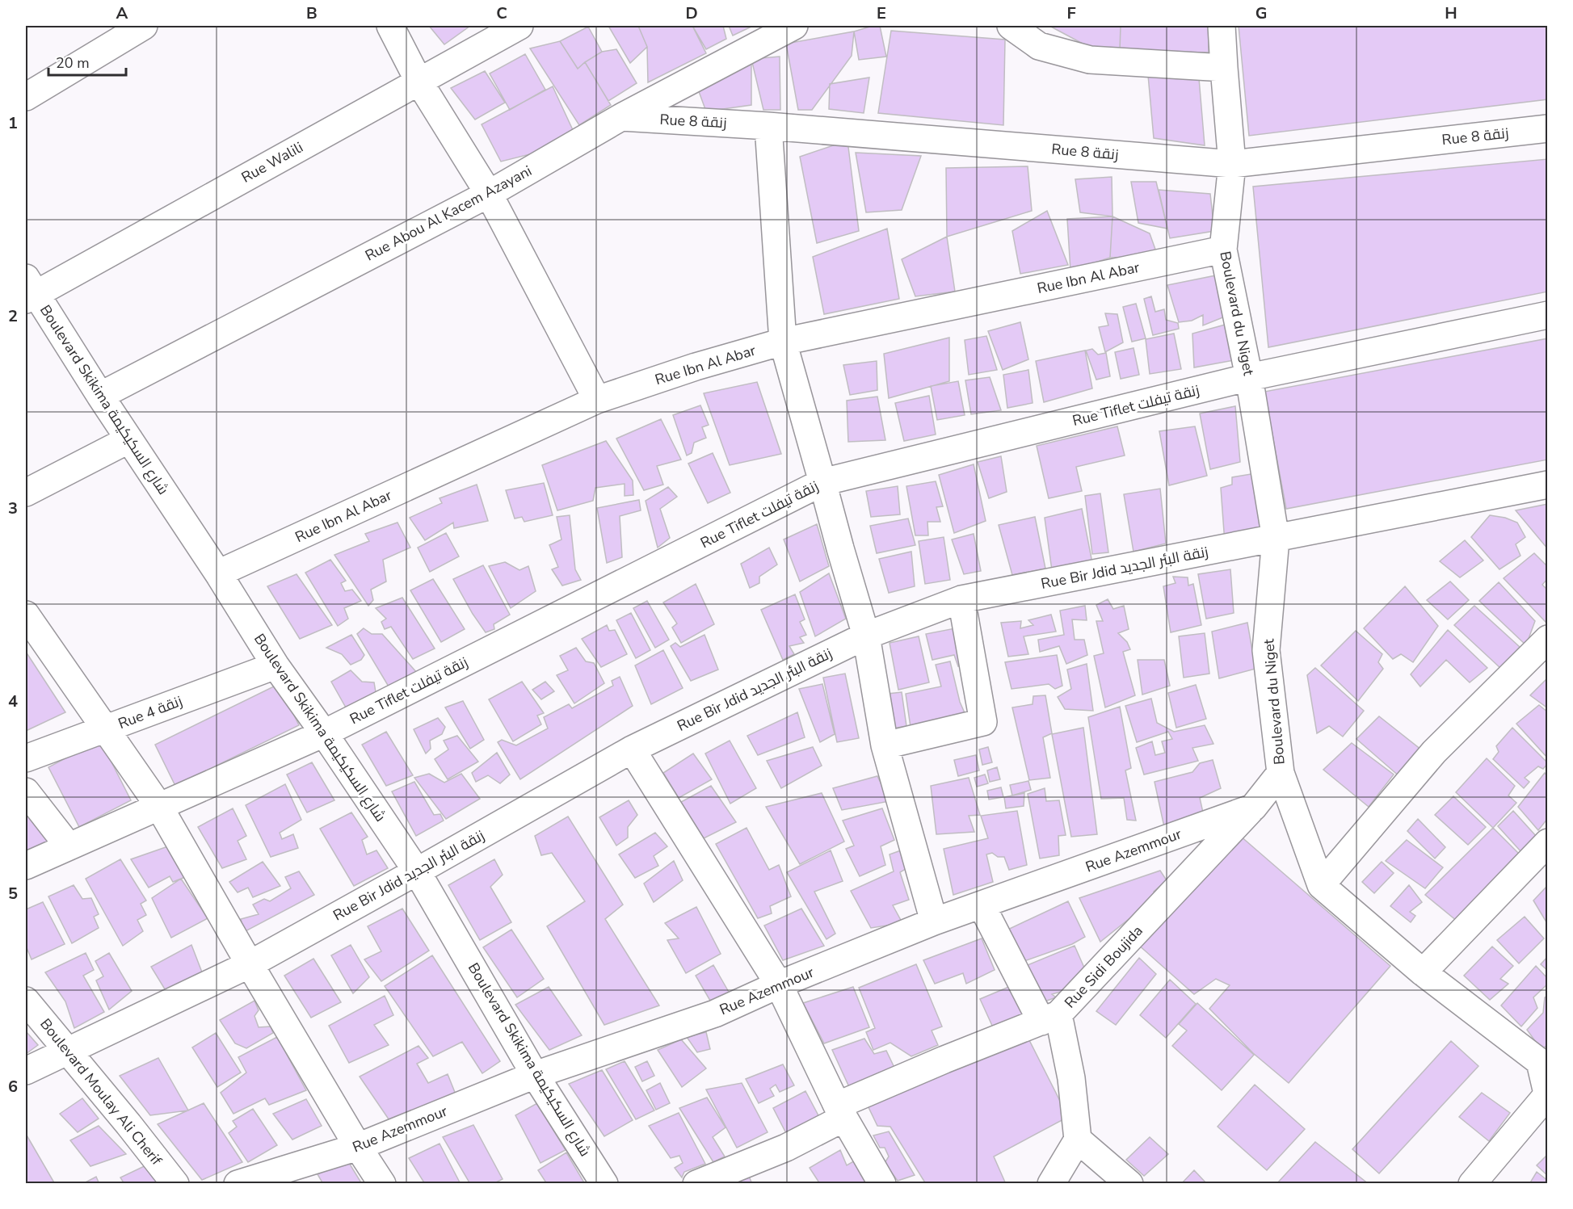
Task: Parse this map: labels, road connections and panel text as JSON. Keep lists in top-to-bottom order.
{
  "streets": {
    "street": [
      "Rue 8 زنقة",
      "Rue Walili",
      "Rue Abou Al Kacem Azayani",
      "Rue Ibn Al Abar",
      "Boulevard du Niget",
      "Boulevard Skikima شارع السكيكيمة",
      "Rue Tiflet زنقة تيفلت",
      "Rue Bir Jdid زنقة البئر الجديد",
      "Rue 4 زنقة",
      "Rue Azemmour",
      "Rue Sidi Boujida",
      "Boulevard Moulay Ali Cherif"
    ]
  },
  "crossings": [
    ["Rue 8 زنقة", "Rue Abou Al Kacem Azayani"],
    ["Rue 8 زنقة", "Boulevard du Niget"],
    ["Rue Walili", "Boulevard Skikima شارع السكيكيمة"],
    ["Rue Abou Al Kacem Azayani", "Boulevard Skikima شارع السكيكيمة"],
    ["Rue Ibn Al Abar", "Boulevard du Niget"],
    ["Rue Ibn Al Abar", "Boulevard Skikima شارع السكيكيمة"],
    ["Boulevard du Niget", "Rue Tiflet زنقة تيفلت"],
    ["Boulevard du Niget", "Rue Bir Jdid زنقة البئر الجديد"],
    ["Boulevard Skikima شارع السكيكيمة", "Rue Tiflet زنقة تيفلت"],
    ["Boulevard Skikima شارع السكيكيمة", "Rue Bir Jdid زنقة البئر الجديد"],
    ["Boulevard Skikima شارع السكيكيمة", "Rue 4 زنقة"],
    ["Boulevard Skikima شارع السكيكيمة", "Rue Azemmour"],
    ["Rue Bir Jdid زنقة البئر الجديد", "Boulevard Moulay Ali Cherif"],
    ["Rue Azemmour", "Rue Sidi Boujida"]
  ],
  "scale_bar": "20 m",
  "grid": {
    "columns": [
      "A",
      "B",
      "C",
      "D",
      "E",
      "F",
      "G",
      "H"
    ],
    "rows": [
      "1",
      "2",
      "3",
      "4",
      "5",
      "6"
    ]
  }
}
